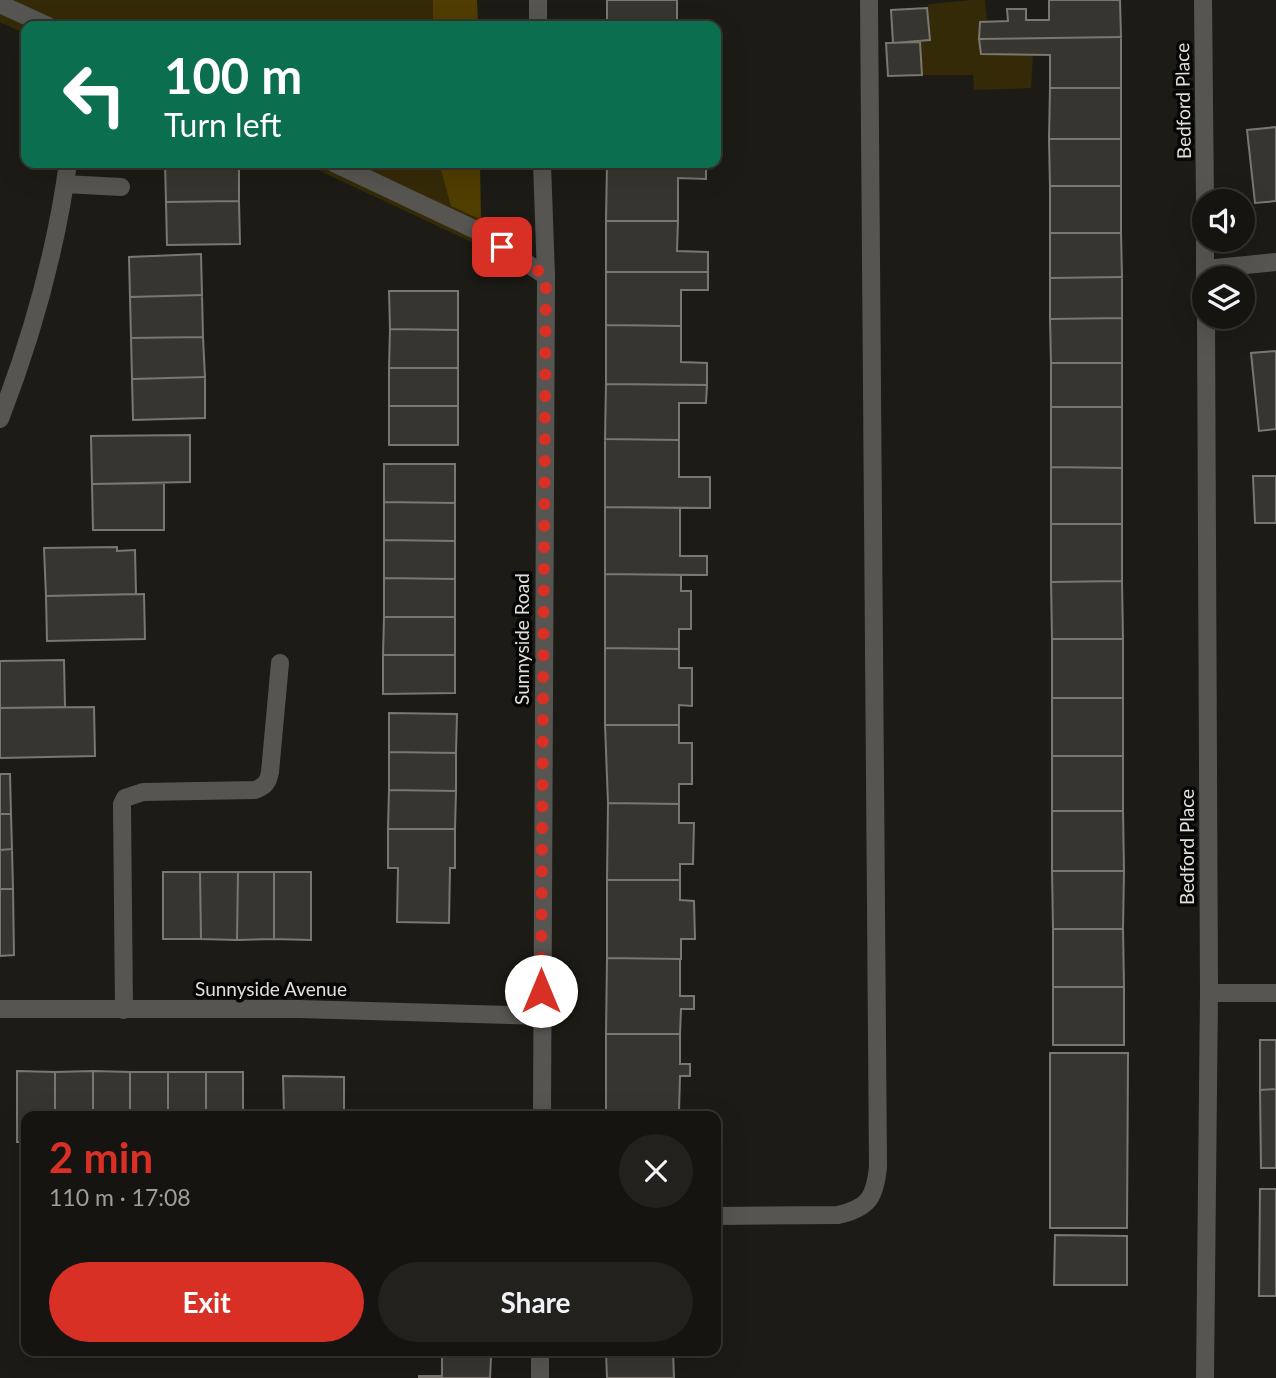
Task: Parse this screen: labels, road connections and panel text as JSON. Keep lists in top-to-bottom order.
{
  "streets": {
    "street": ["Bedford Place", "Sunnyside Road", "Sunnyside Avenue"]
  },
  "crossings": [
    ["Sunnyside Road", "Sunnyside Avenue"]
  ],
  "page": {
    "turn": ["100 m", "Turn left"],
    "heading": ["2 min", "110 m · 17:08"],
    "buttons": ["Exit", "Share"]
  }
}
